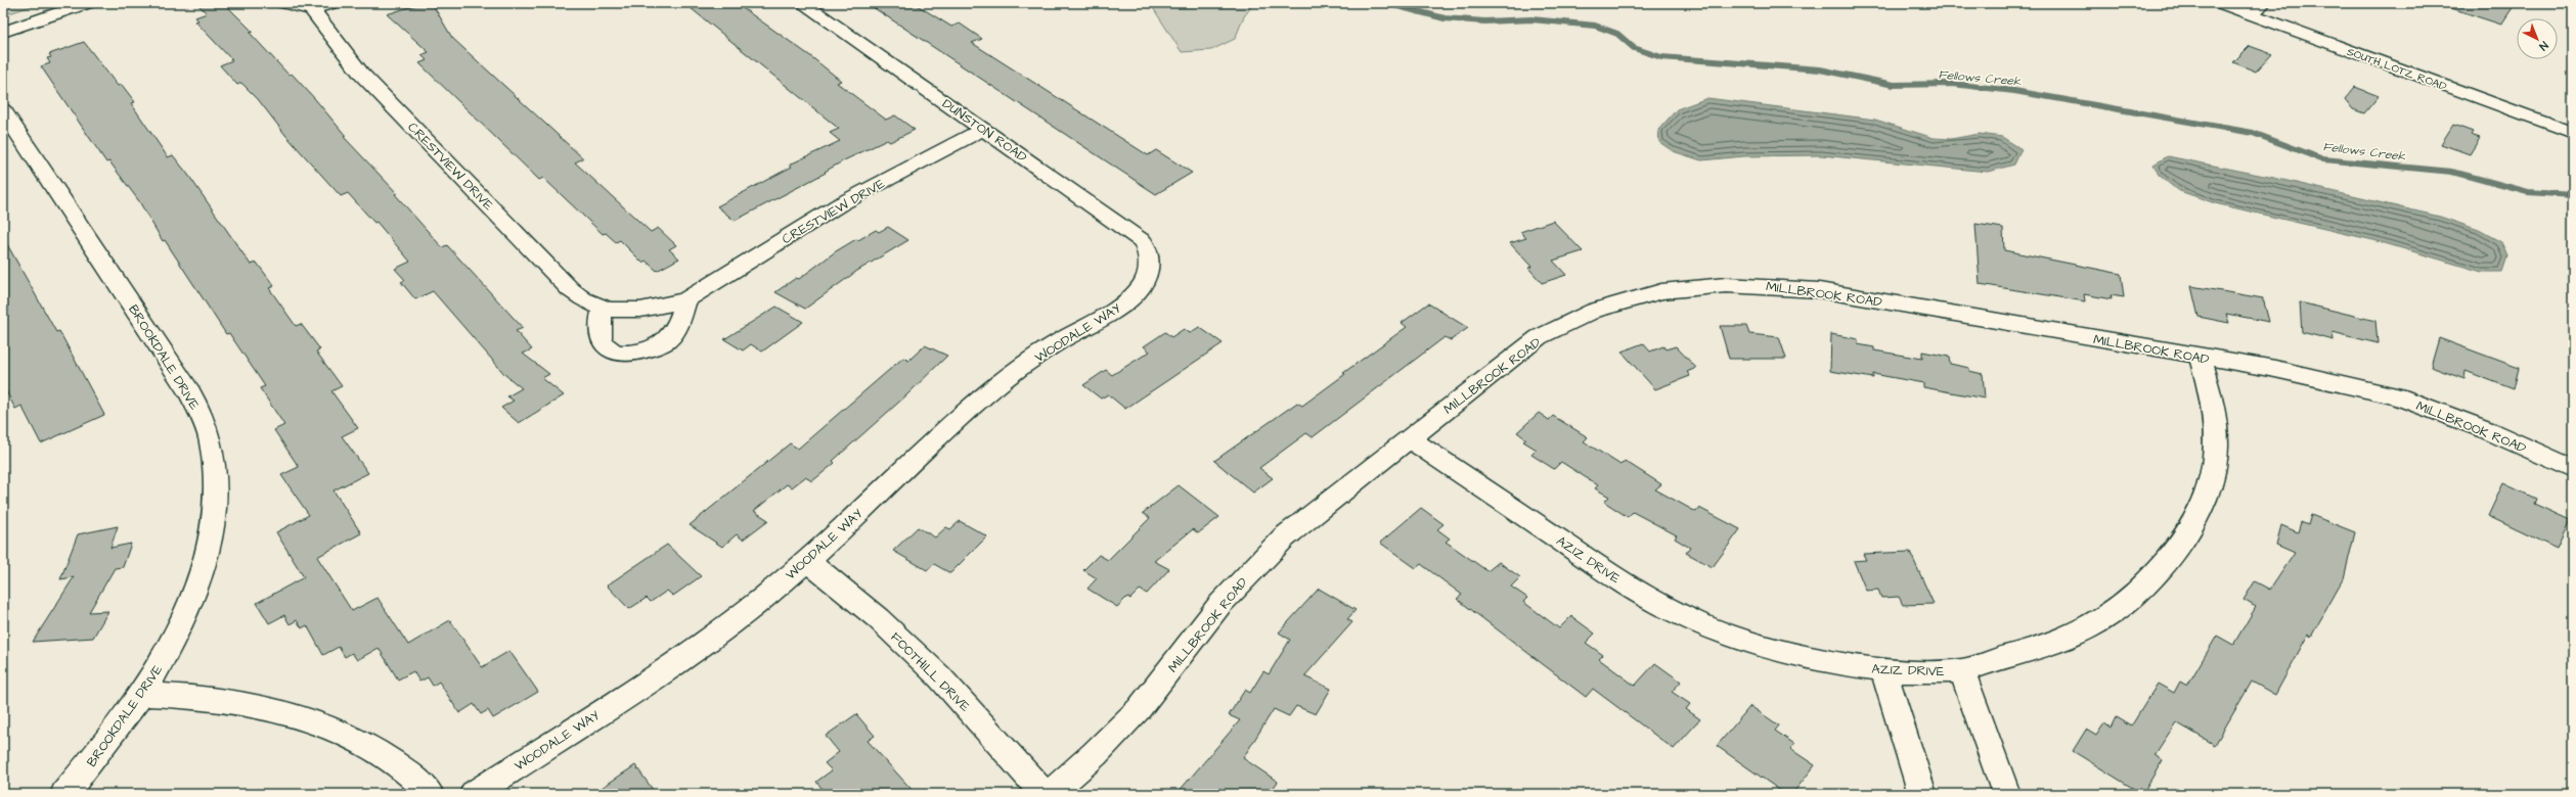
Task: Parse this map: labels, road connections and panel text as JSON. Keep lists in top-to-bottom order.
{
  "streets": {
    "street": [
      "SOUTH LOTZ ROAD",
      "DUNSTON ROAD",
      "CRESTVIEW DRIVE",
      "MILLBROOK ROAD",
      "WOODALE WAY",
      "BROOKDALE DRIVE",
      "AZIZ DRIVE",
      "FOOTHILL DRIVE"
    ]
  },
  "crossings": [
    ["DUNSTON ROAD", "CRESTVIEW DRIVE"],
    ["DUNSTON ROAD", "WOODALE WAY"],
    ["MILLBROOK ROAD", "AZIZ DRIVE"],
    ["WOODALE WAY", "FOOTHILL DRIVE"]
  ],
  "water": ["Fellows Creek"],
  "north": "bottom right"
}
